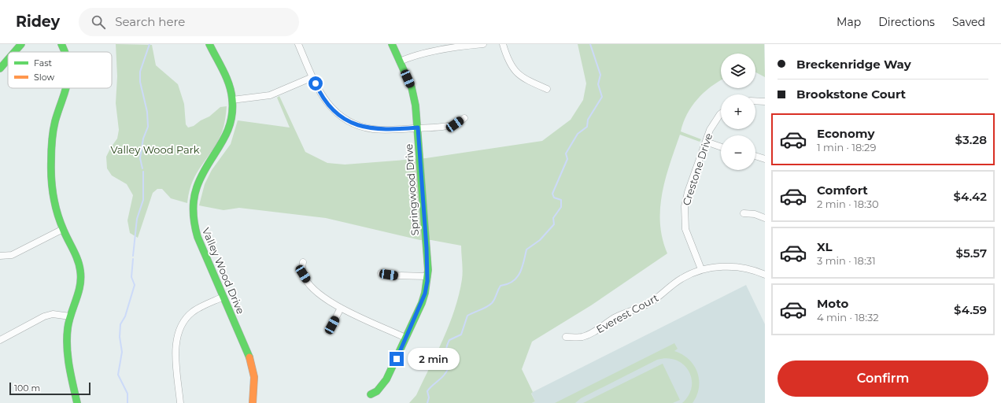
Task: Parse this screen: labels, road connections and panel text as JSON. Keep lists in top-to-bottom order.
{
  "streets": {
    "street": [
      "Crestone Drive",
      "Springwood Drive",
      "Valley Wood Drive",
      "Everest Court"
    ]
  },
  "crossings": [
    ["Crestone Drive", "Everest Court"]
  ],
  "parks": ["Valley Wood Park"],
  "legend": ["Fast", "Slow"],
  "scale_bar": "100 m",
  "page": {
    "header": "Ridey",
    "search": "Search here",
    "nav": ["Map", "Directions", "Saved"],
    "banner": ["Breckenridge Way", "Brookstone Court"],
    "map_buttons": ["+", "−"],
    "list": [
      {
        "name": "Economy",
        "note": "1 min · 18:29",
        "value": "$3.28"
      },
      {
        "name": "Comfort",
        "note": "2 min · 18:30",
        "value": "$4.42"
      },
      {
        "name": "XL",
        "note": "3 min · 18:31",
        "value": "$5.57"
      },
      {
        "name": "Moto",
        "note": "4 min · 18:32",
        "value": "$4.59"
      }
    ],
    "bubble": "2 min",
    "buttons": "Confirm",
    "scale": "100 m"
  }
}
